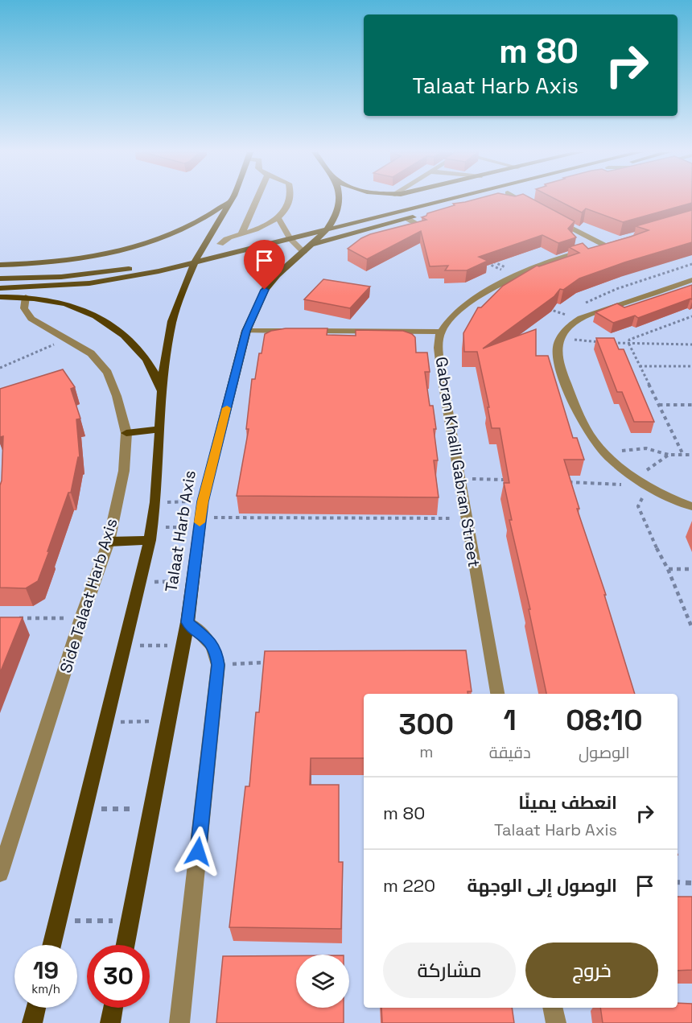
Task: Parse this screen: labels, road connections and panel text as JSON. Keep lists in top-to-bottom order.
{
  "streets": {
    "main road": ["Talaat Harb Axis"],
    "street": ["Gabran Khalil Gabran Street", "Side Talaat Harb Axis"]
  },
  "page": {
    "turn": ["80 m", "Talaat Harb Axis"],
    "eta": [
      "08:10",
      "الوصول",
      "1",
      "دقيقة",
      "300",
      "m"
    ],
    "list": [
      {
        "name": "انعطف يمينًا",
        "note": "Talaat Harb Axis",
        "value": "80 m"
      },
      {
        "name": "الوصول إلى الوجهة",
        "value": "220 m"
      }
    ],
    "buttons": ["خروج", "مشاركة"],
    "speed": "19 km/h",
    "limit": "30"
  }
}
